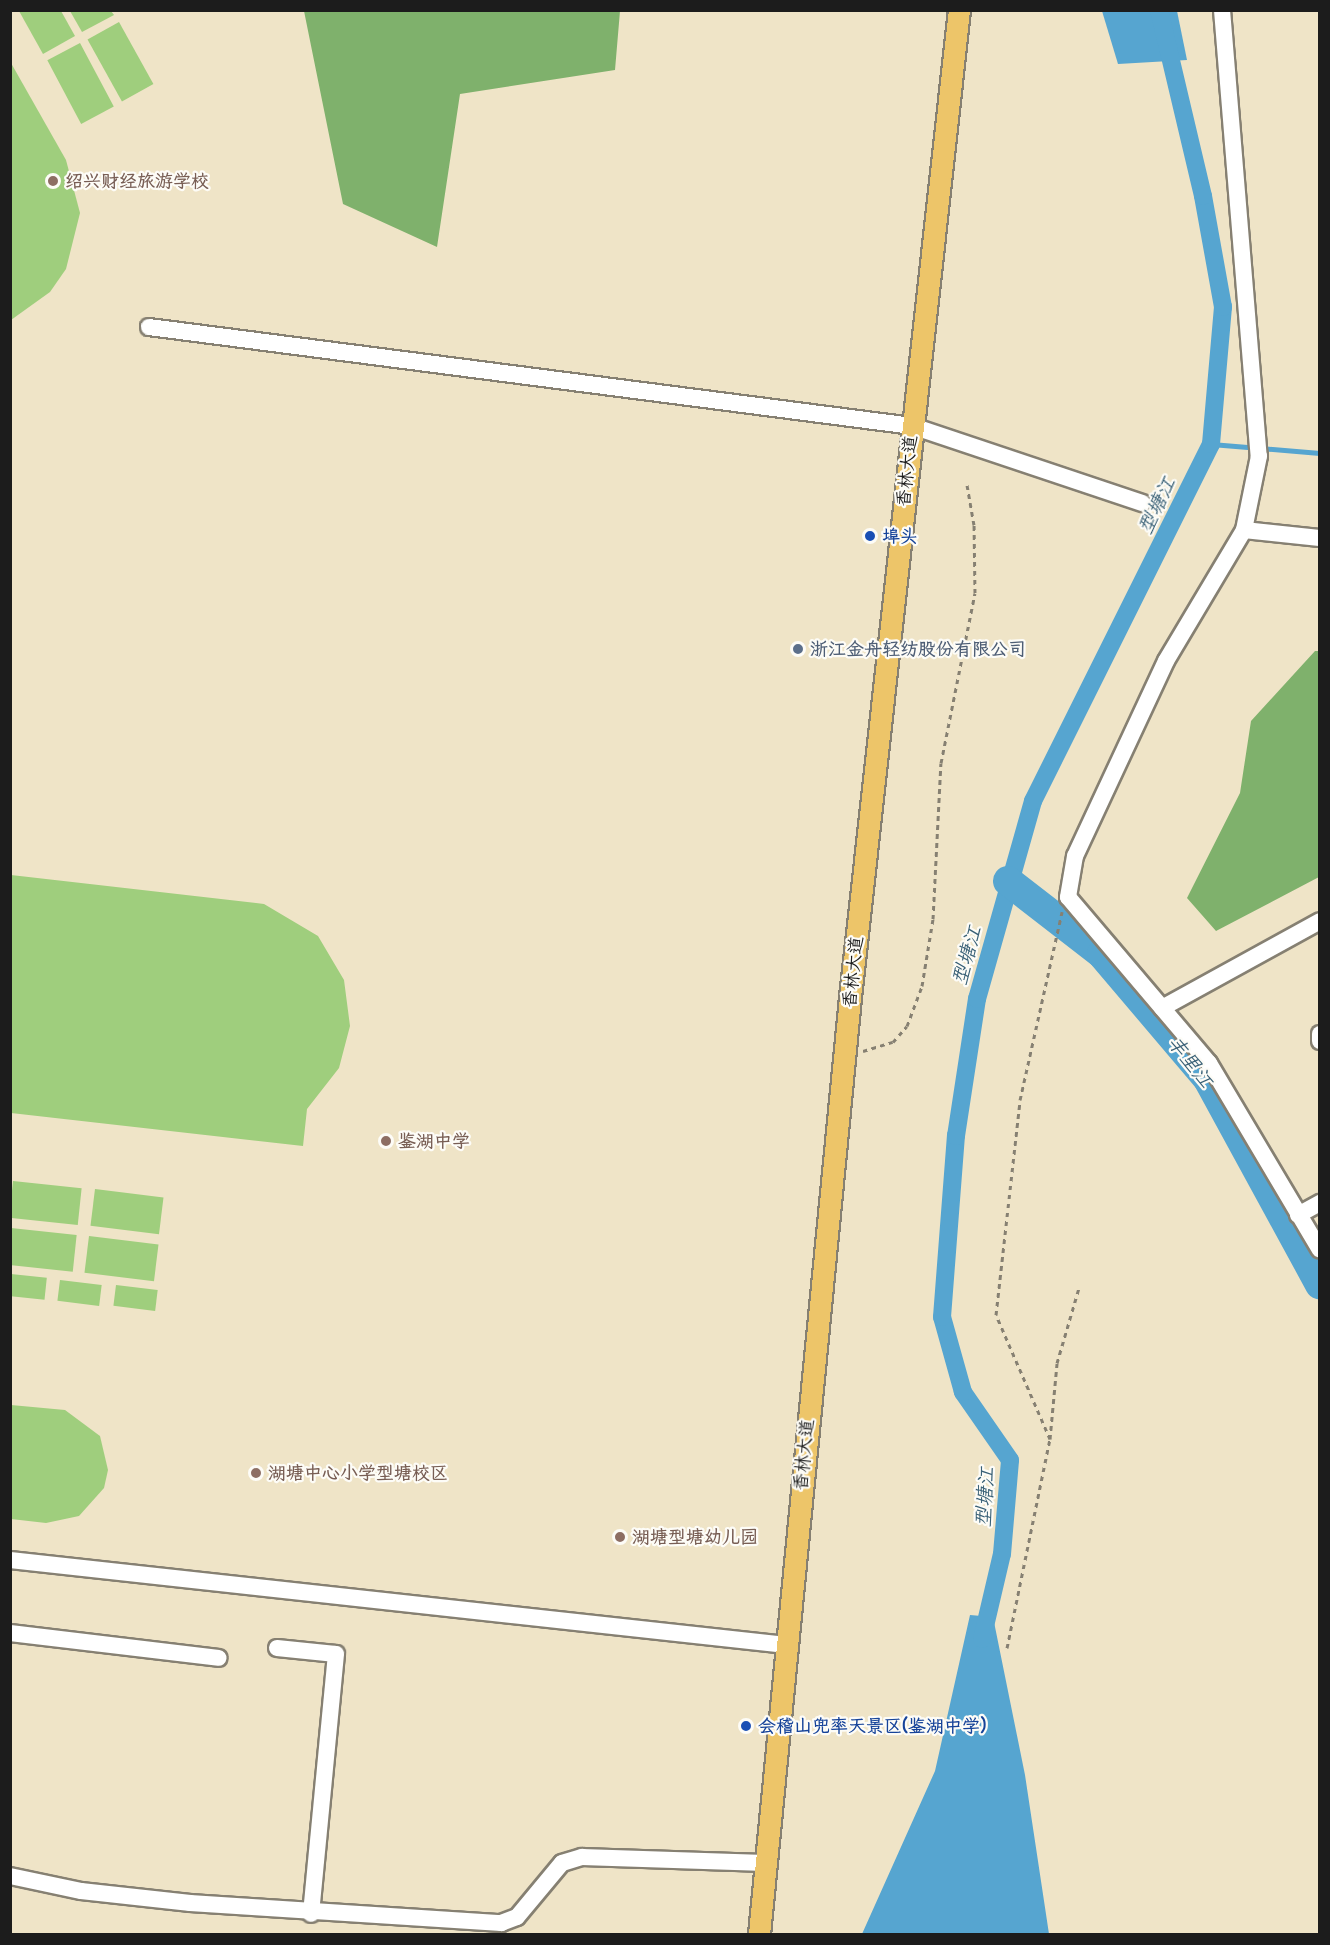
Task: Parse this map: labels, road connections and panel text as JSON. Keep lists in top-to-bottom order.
{
  "streets": {
    "main road": ["香林大道"]
  },
  "water": ["型塘江", "丰里江"],
  "places": [
    "绍兴财经旅游学校",
    "埠头",
    "浙江金舟轻纺股份有限公司",
    "鉴湖中学",
    "湖塘中心小学型塘校区",
    "湖塘型塘幼儿园",
    "会稽山兜率天景区(鉴湖中学)"
  ]
}
